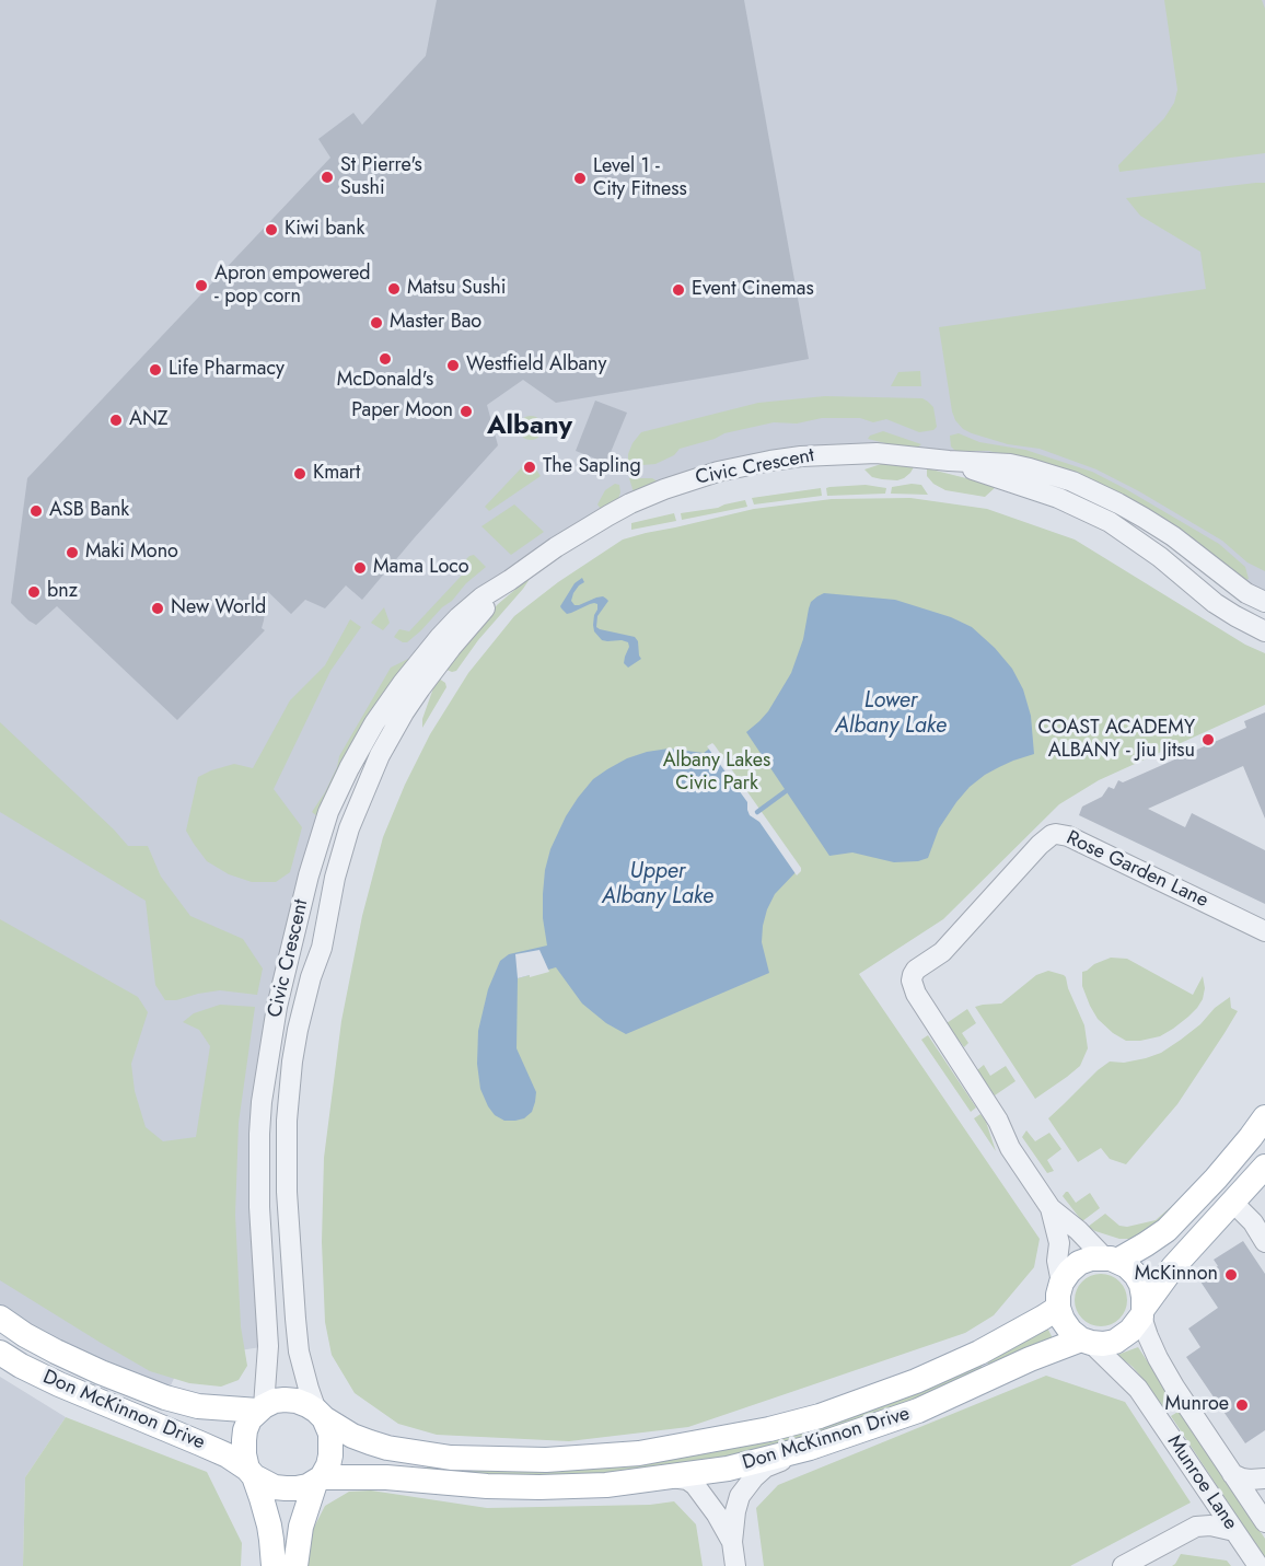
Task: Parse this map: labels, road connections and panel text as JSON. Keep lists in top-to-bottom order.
{
  "streets": {
    "main road": ["Don McKinnon Drive"],
    "street": ["Civic Crescent", "Rose Garden Lane", "Munroe Lane"]
  },
  "crossings": [
    ["Civic Crescent", "Don McKinnon Drive"],
    ["Don McKinnon Drive", "Munroe Lane"]
  ],
  "districts": ["Albany"],
  "water": ["Lower Albany Lake", "Upper Albany Lake"],
  "parks": ["Albany Lakes Civic Park"],
  "places": [
    "St Pierre's Sushi",
    "Level 1 - City Fitness",
    "Kiwi bank",
    "Apron empowered - pop corn",
    "Matsu Sushi",
    "Event Cinemas",
    "Master Bao",
    "McDonald's",
    "Westfield Albany",
    "Life Pharmacy",
    "Paper Moon",
    "ANZ",
    "The Sapling",
    "Kmart",
    "ASB Bank",
    "Maki Mono",
    "Mama Loco",
    "bnz",
    "New World",
    "COAST ACADEMY ALBANY - Jiu Jitsu",
    "McKinnon",
    "Munroe"
  ]
}
